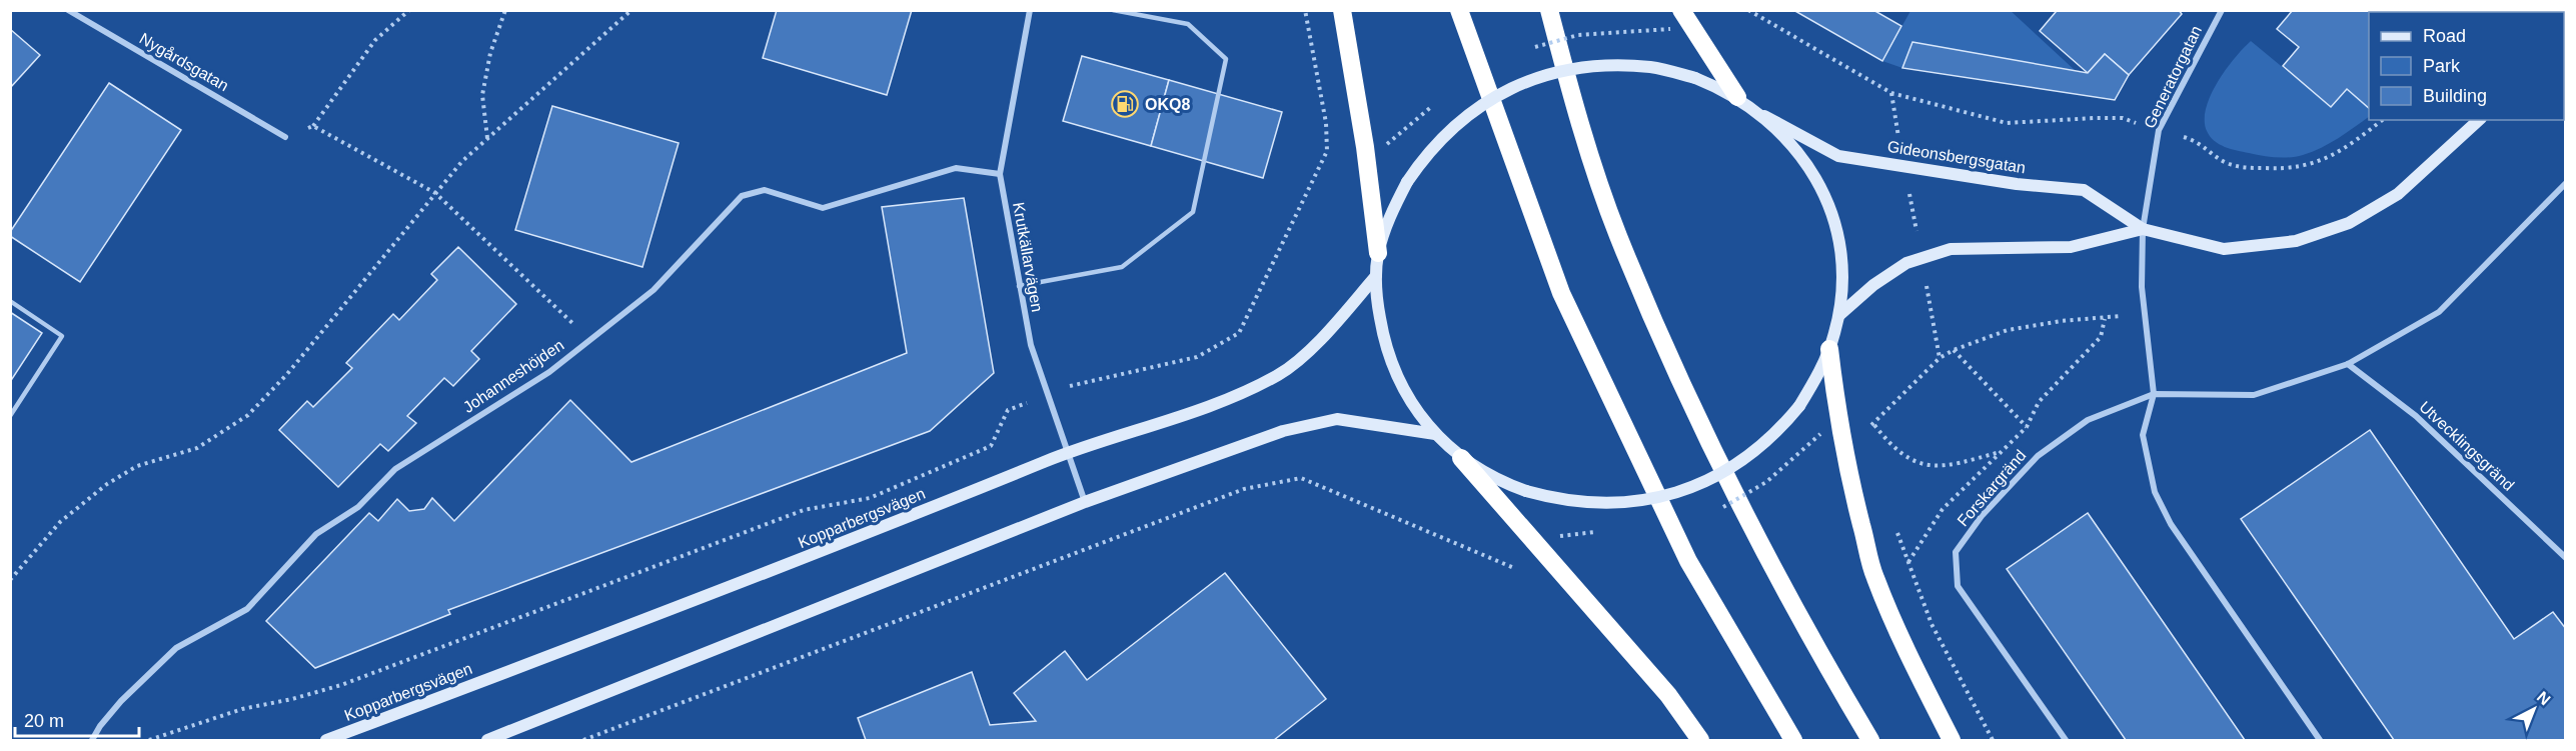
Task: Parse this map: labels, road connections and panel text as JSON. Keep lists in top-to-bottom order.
{
  "streets": {
    "street": [
      "Nygårdsgatan",
      "Generatorgatan",
      "Gideonsbergsgatan",
      "Krutkällarvägen",
      "Johanneshöjden",
      "Utvecklingsgränd",
      "Forskargränd",
      "Kopparbergsvägen"
    ]
  },
  "crossings": [
    ["Generatorgatan", "Gideonsbergsgatan"],
    ["Krutkällarvägen", "Johanneshöjden"],
    ["Krutkällarvägen", "Kopparbergsvägen"]
  ],
  "places": {
    "fuel station": ["OKQ8"]
  },
  "legend": ["Road", "Park", "Building"],
  "scale_bar": "20 m",
  "north": "top right"
}
